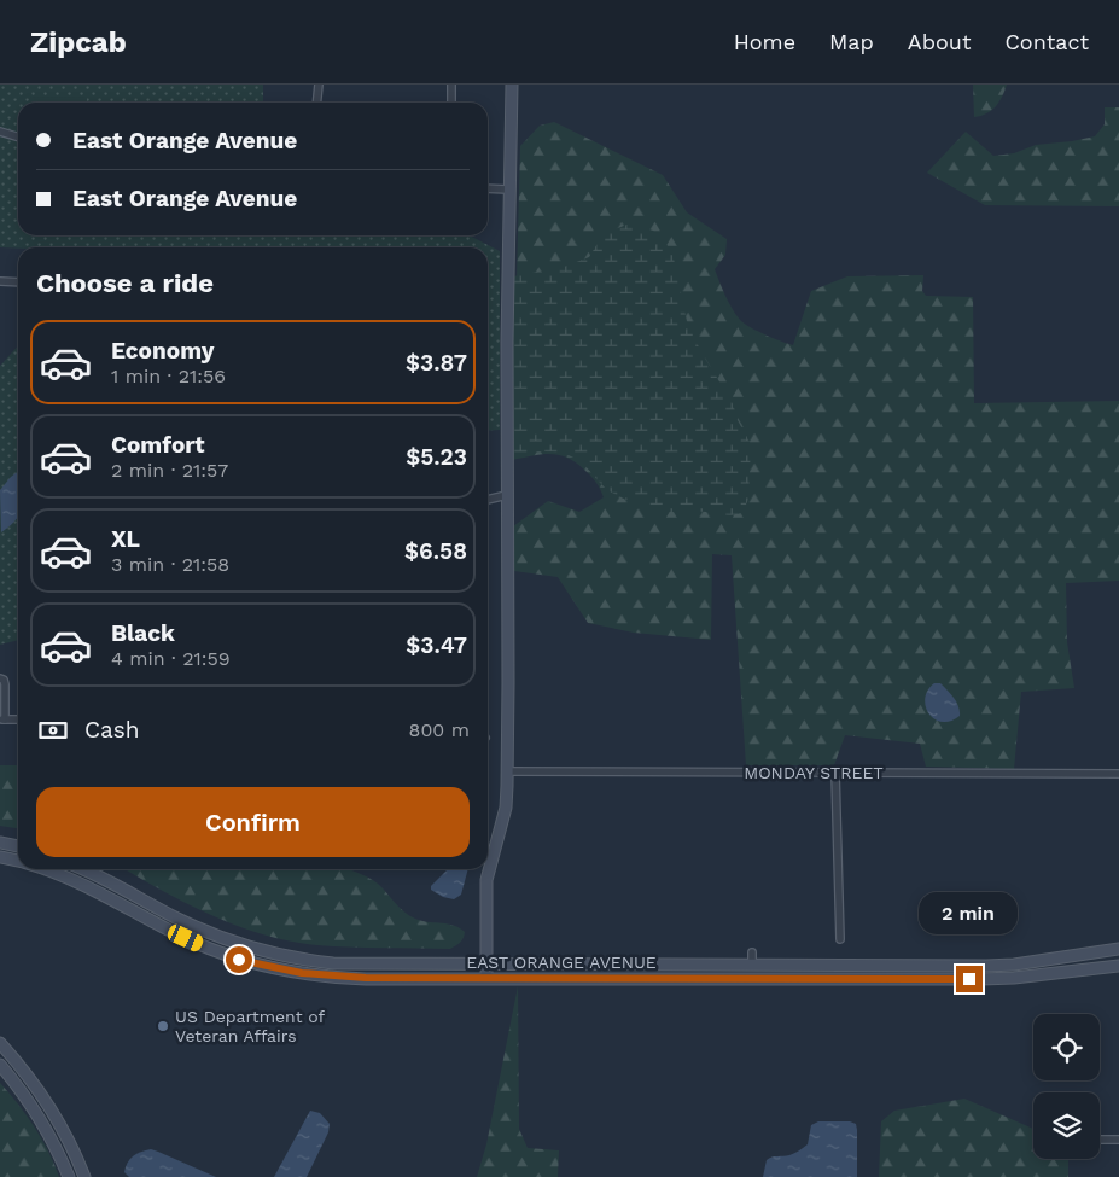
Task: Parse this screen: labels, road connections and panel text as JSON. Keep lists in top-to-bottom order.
{
  "streets": {
    "street": ["MONDAY STREET", "EAST ORANGE AVENUE"]
  },
  "places": ["US Department of Veteran Affairs"],
  "page": {
    "header": "Zipcab",
    "nav": [
      "Home",
      "Map",
      "About",
      "Contact"
    ],
    "banner": ["East Orange Avenue", "East Orange Avenue"],
    "heading": "Choose a ride",
    "list": [
      {
        "name": "Economy",
        "note": "1 min · 21:56",
        "value": "$3.87"
      },
      {
        "name": "Comfort",
        "note": "2 min · 21:57",
        "value": "$5.23"
      },
      {
        "name": "XL",
        "note": "3 min · 21:58",
        "value": "$6.58"
      },
      {
        "name": "Black",
        "note": "4 min · 21:59",
        "value": "$3.47"
      }
    ],
    "pay": ["Cash", "800 m"],
    "buttons": "Confirm",
    "bubble": "2 min"
  }
}
